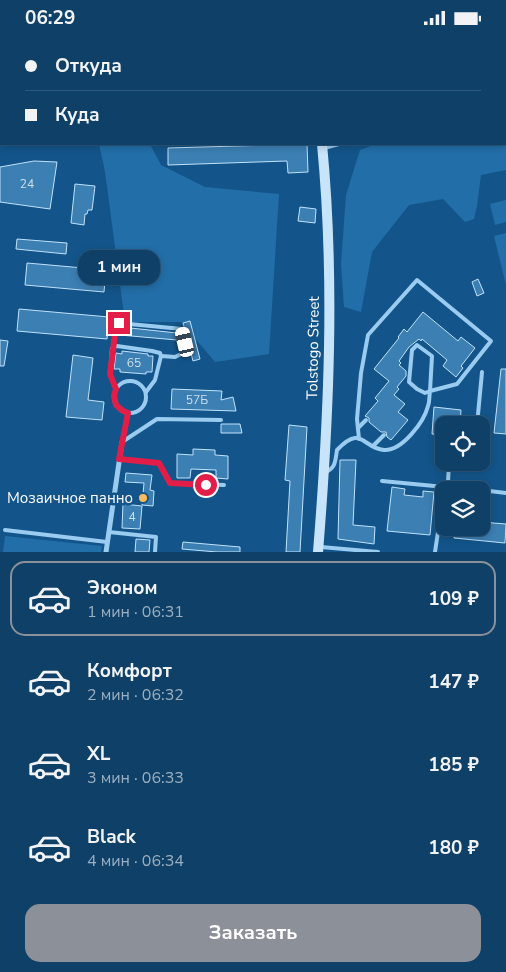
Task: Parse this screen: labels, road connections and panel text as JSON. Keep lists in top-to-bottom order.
{
  "streets": {
    "street": ["Tolstogo Street"]
  },
  "places": ["Мозаичное панно"],
  "house_numbers": [
    "24",
    "65",
    "57Б",
    "4"
  ],
  "page": {
    "status": "06:29",
    "banner": ["Откуда", "Куда"],
    "bubble": "1 мин",
    "list": [
      {
        "name": "Эконом",
        "note": "1 мин · 06:31",
        "value": "109 ₽"
      },
      {
        "name": "Комфорт",
        "note": "2 мин · 06:32",
        "value": "147 ₽"
      },
      {
        "name": "XL",
        "note": "3 мин · 06:33",
        "value": "185 ₽"
      },
      {
        "name": "Black",
        "note": "4 мин · 06:34",
        "value": "180 ₽"
      }
    ],
    "buttons": "Заказать"
  }
}
